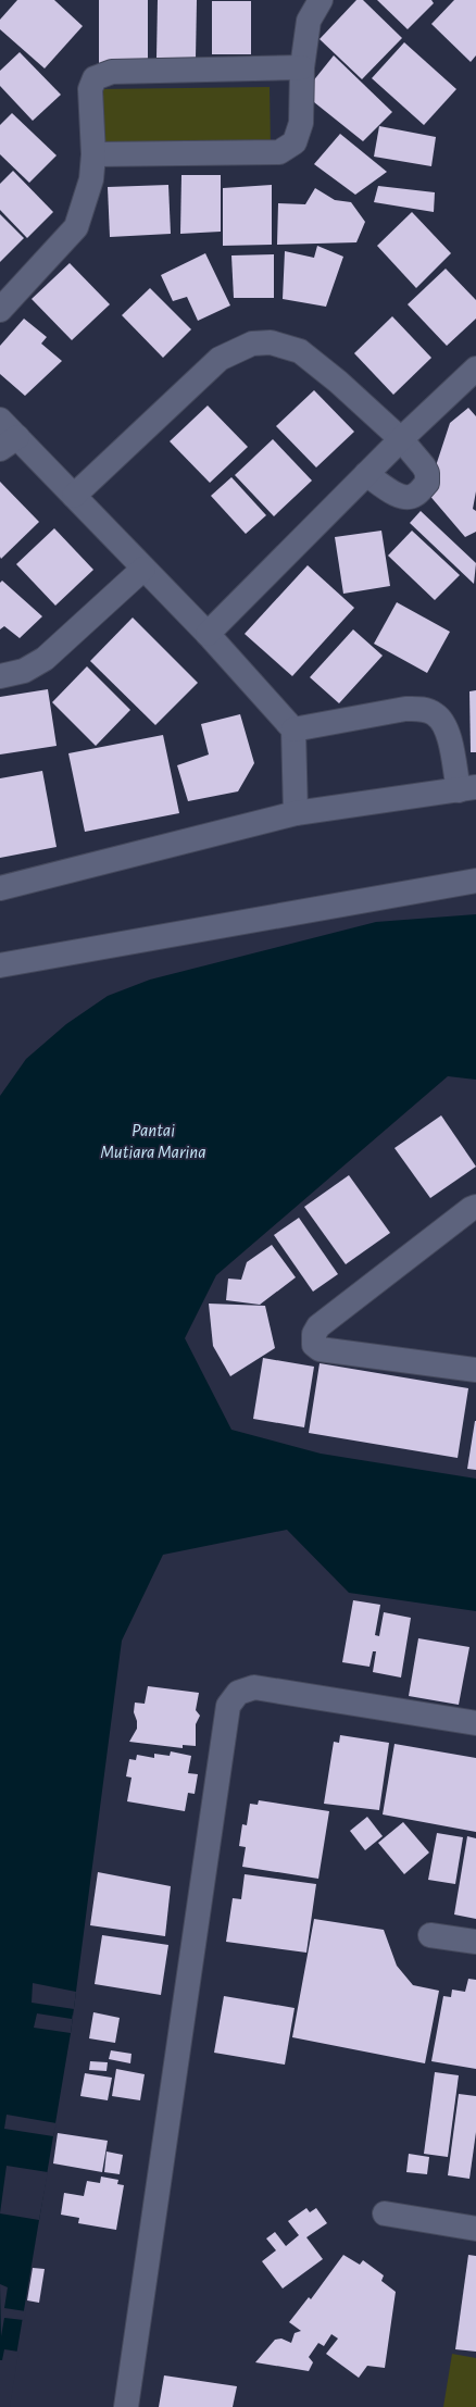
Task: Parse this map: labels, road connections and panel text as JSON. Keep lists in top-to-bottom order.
{
  "water": ["Pantai Mutiara Marina"]
}
